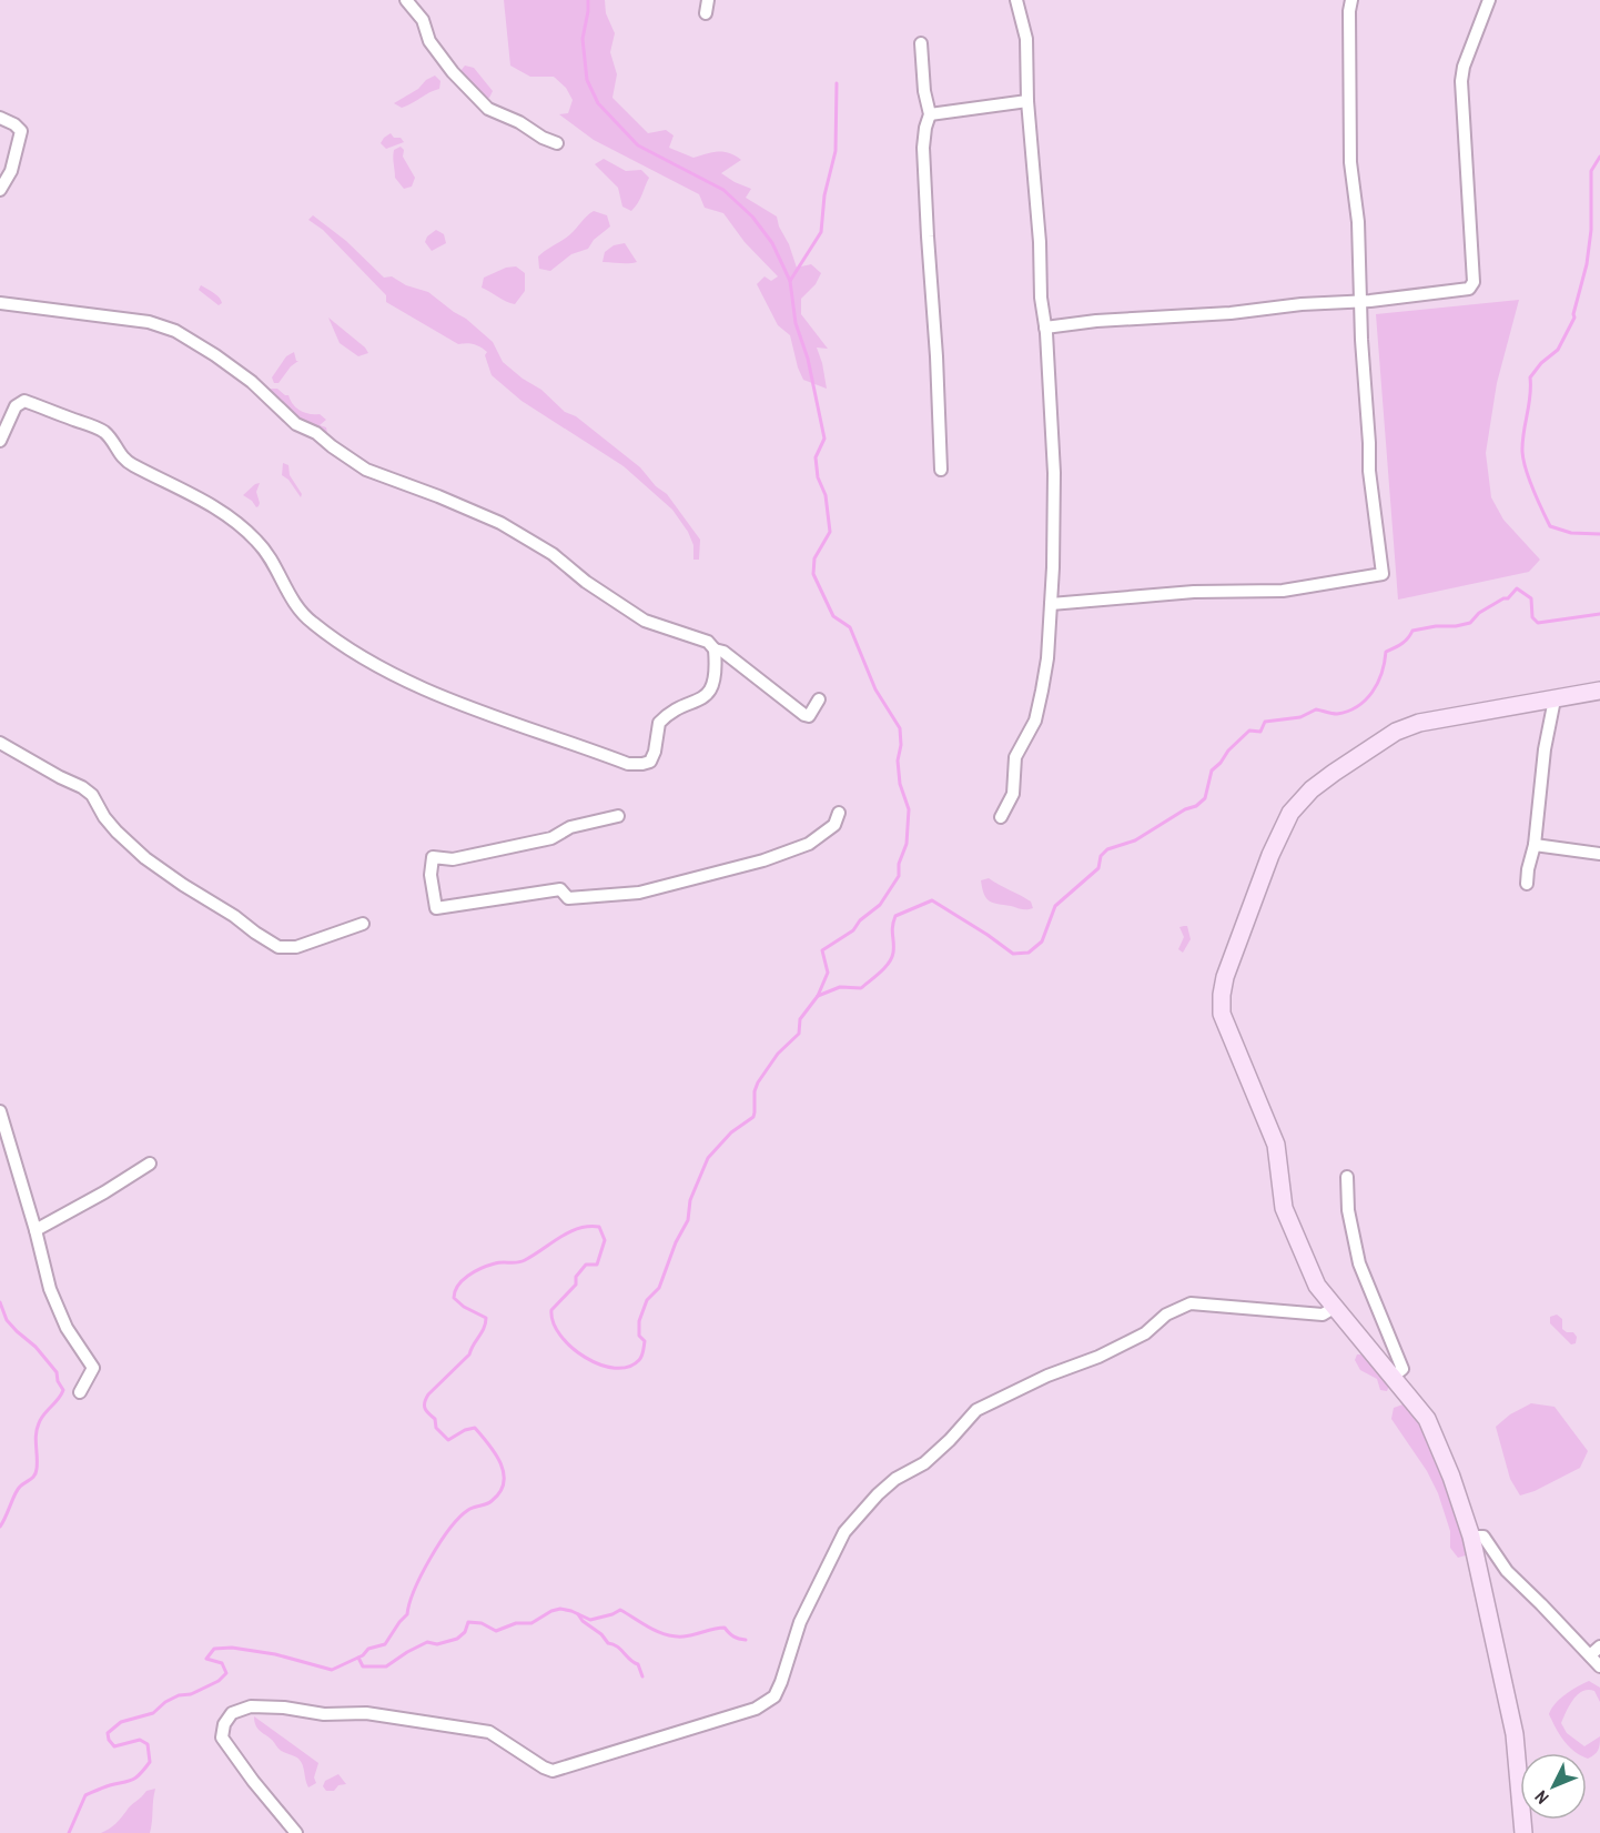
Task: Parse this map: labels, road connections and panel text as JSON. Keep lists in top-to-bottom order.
{
  "north": "bottom left"
}
